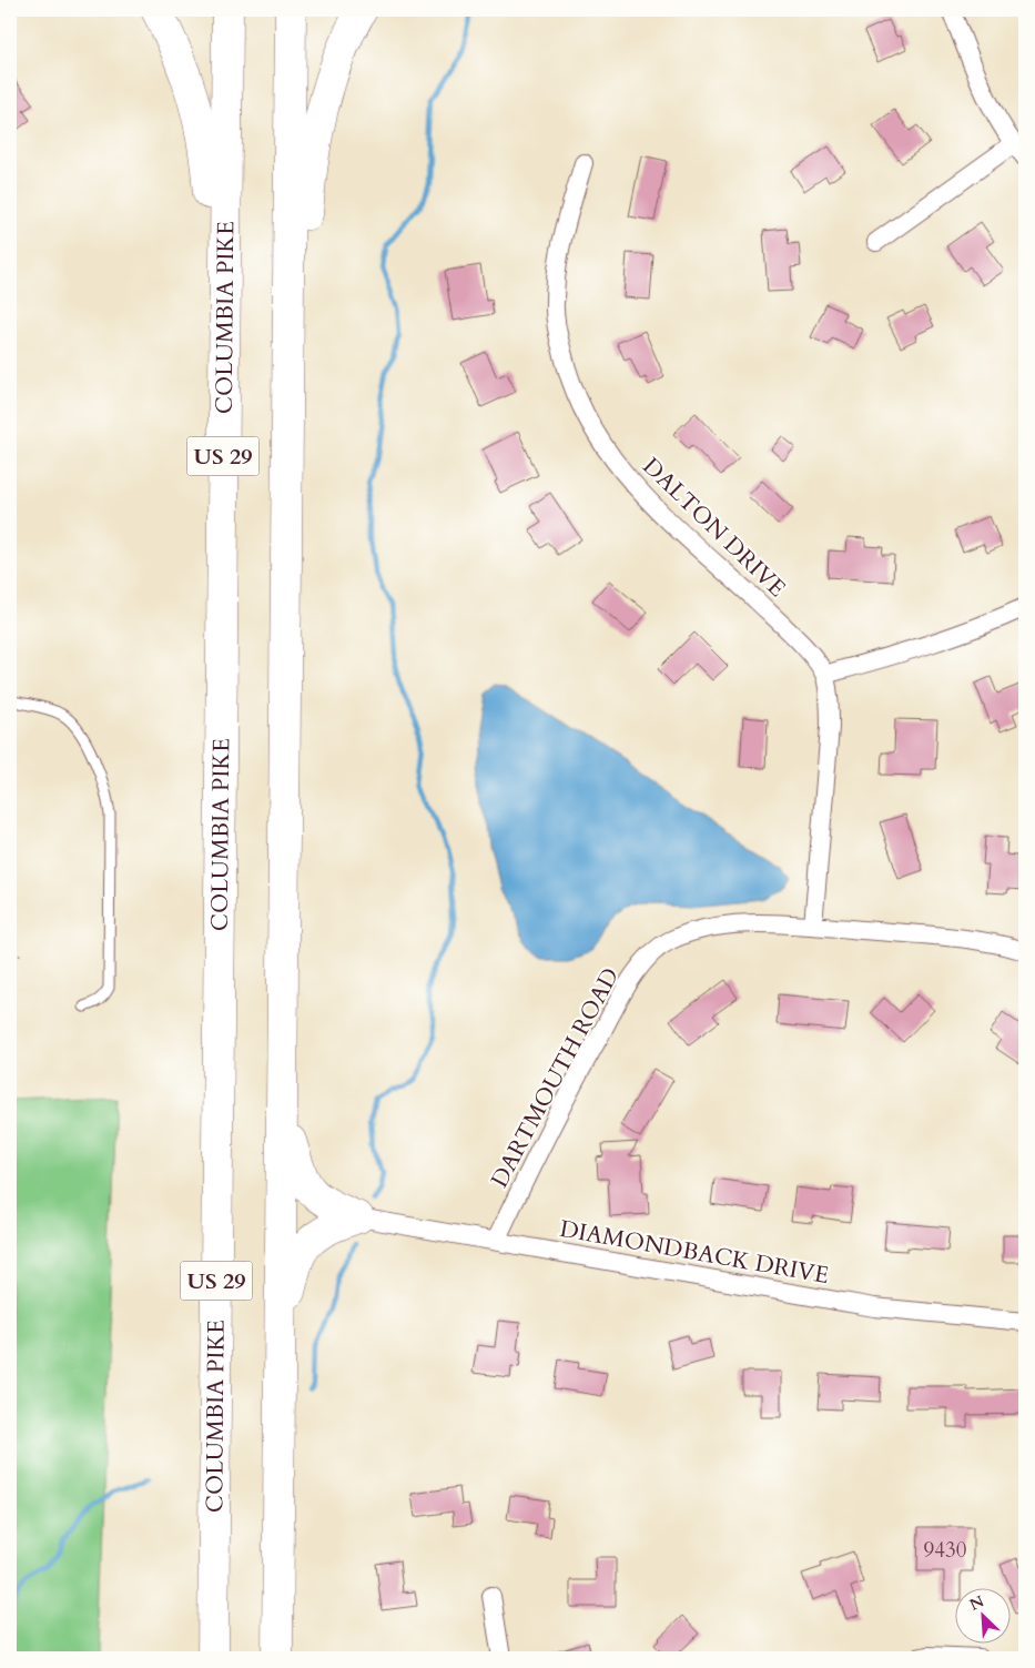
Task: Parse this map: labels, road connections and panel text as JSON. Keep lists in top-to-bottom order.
{
  "streets": {
    "highway": ["COLUMBIA PIKE", "US 29"],
    "street": ["DALTON DRIVE", "DARTMOUTH ROAD", "DIAMONDBACK DRIVE"]
  },
  "crossings": [
    ["DALTON DRIVE", "DARTMOUTH ROAD"],
    ["DARTMOUTH ROAD", "DIAMONDBACK DRIVE"]
  ],
  "house_numbers": ["9430"],
  "north": "top left"
}
